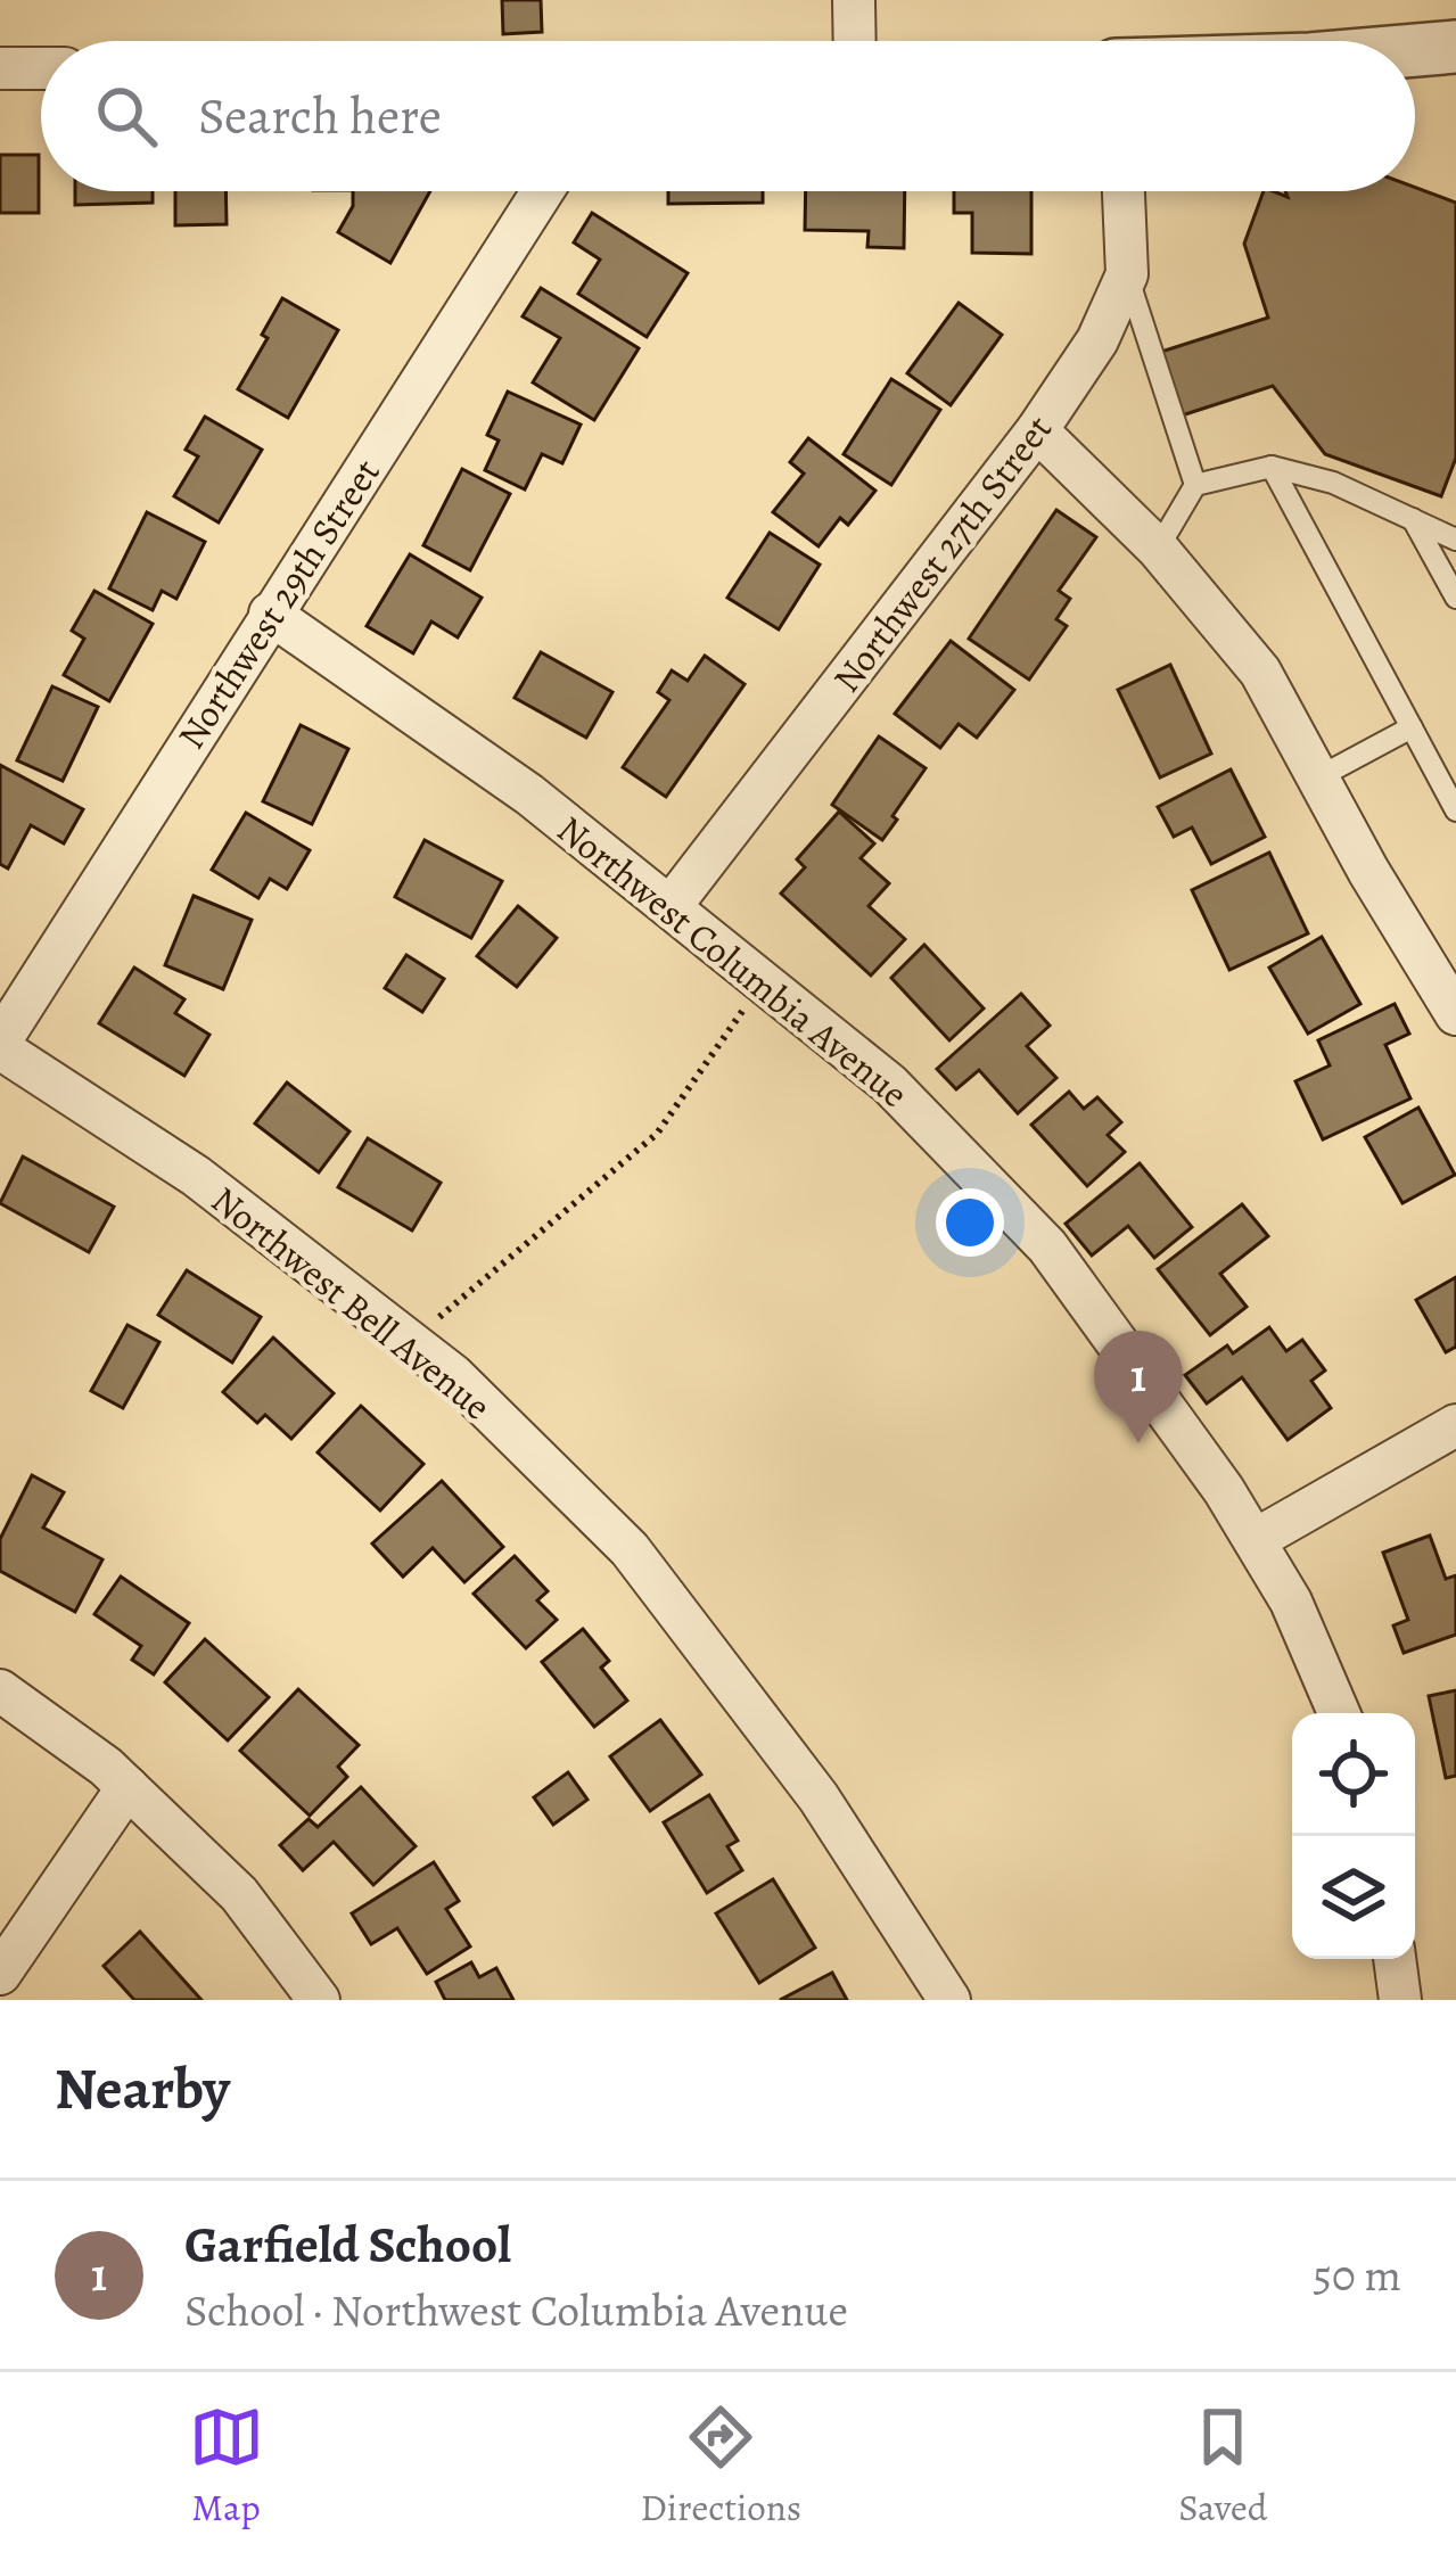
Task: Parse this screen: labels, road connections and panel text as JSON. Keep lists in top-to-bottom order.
{
  "streets": {
    "street": [
      "Northwest 27th Street",
      "Northwest 29th Street",
      "Northwest Columbia Avenue",
      "Northwest Bell Avenue"
    ]
  },
  "crossings": [
    ["Northwest 27th Street", "Northwest Columbia Avenue"],
    ["Northwest 29th Street", "Northwest Columbia Avenue"],
    ["Northwest 29th Street", "Northwest Bell Avenue"]
  ],
  "page": {
    "search": "Search here",
    "pins": "1",
    "heading": "Nearby",
    "list": [
      {
        "mark": "1",
        "name": "Garfield School",
        "note": "School · Northwest Columbia Avenue",
        "value": "50 m"
      }
    ],
    "nav": ["Map", "Directions", "Saved"]
  }
}
